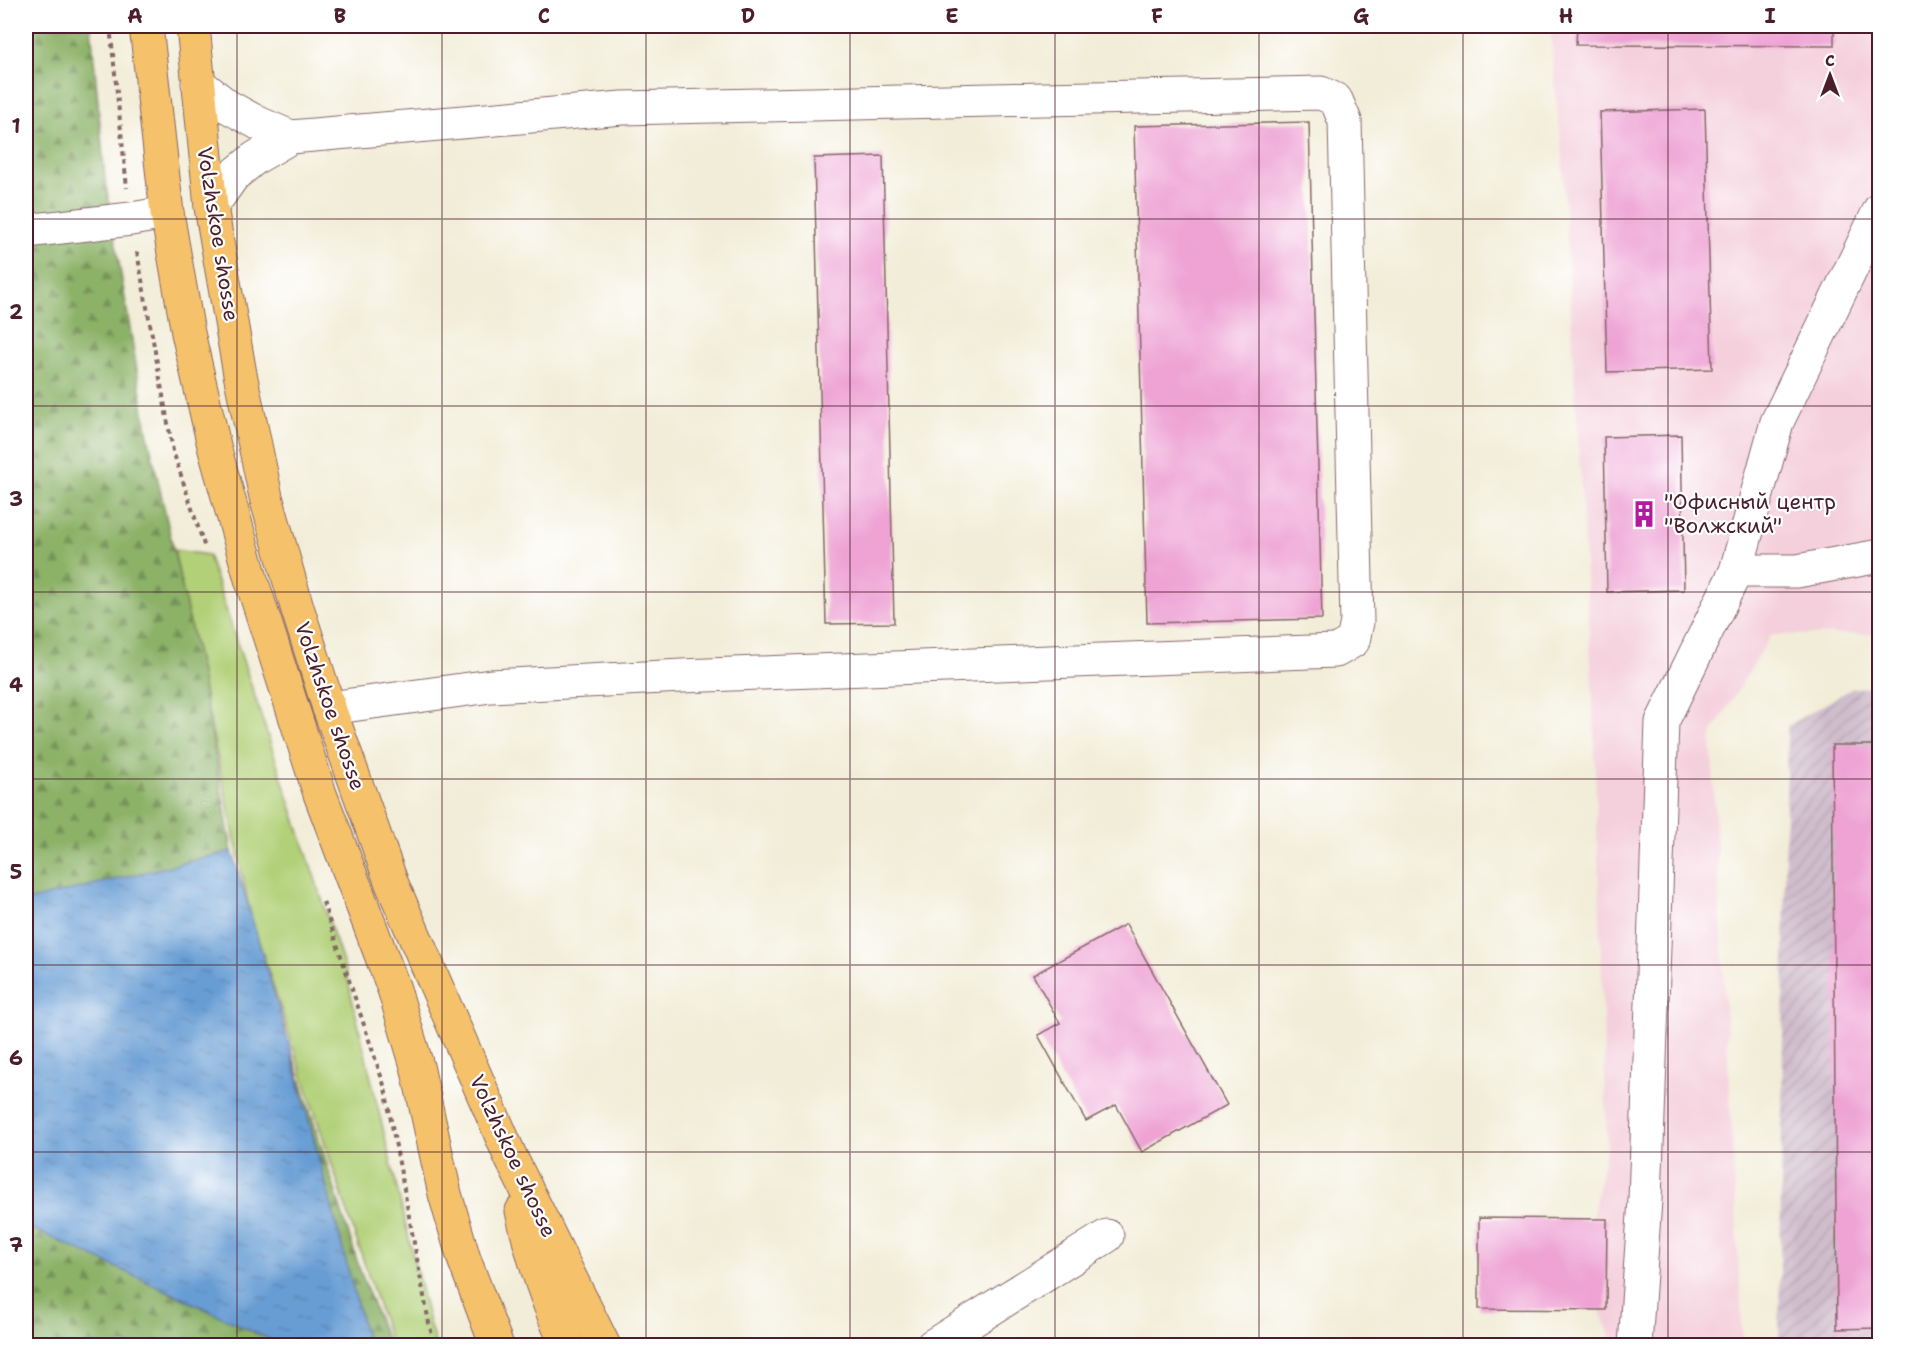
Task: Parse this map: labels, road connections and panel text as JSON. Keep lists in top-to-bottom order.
{
  "streets": {
    "main road": ["Volzhskoe shosse"]
  },
  "places": {
    "building": ["\"Офисный центр \"Волжский\""]
  },
  "north": "top",
  "grid": {
    "columns": [
      "A",
      "B",
      "C",
      "D",
      "E",
      "F",
      "G",
      "H",
      "I"
    ],
    "rows": [
      "1",
      "2",
      "3",
      "4",
      "5",
      "6",
      "7"
    ]
  }
}
